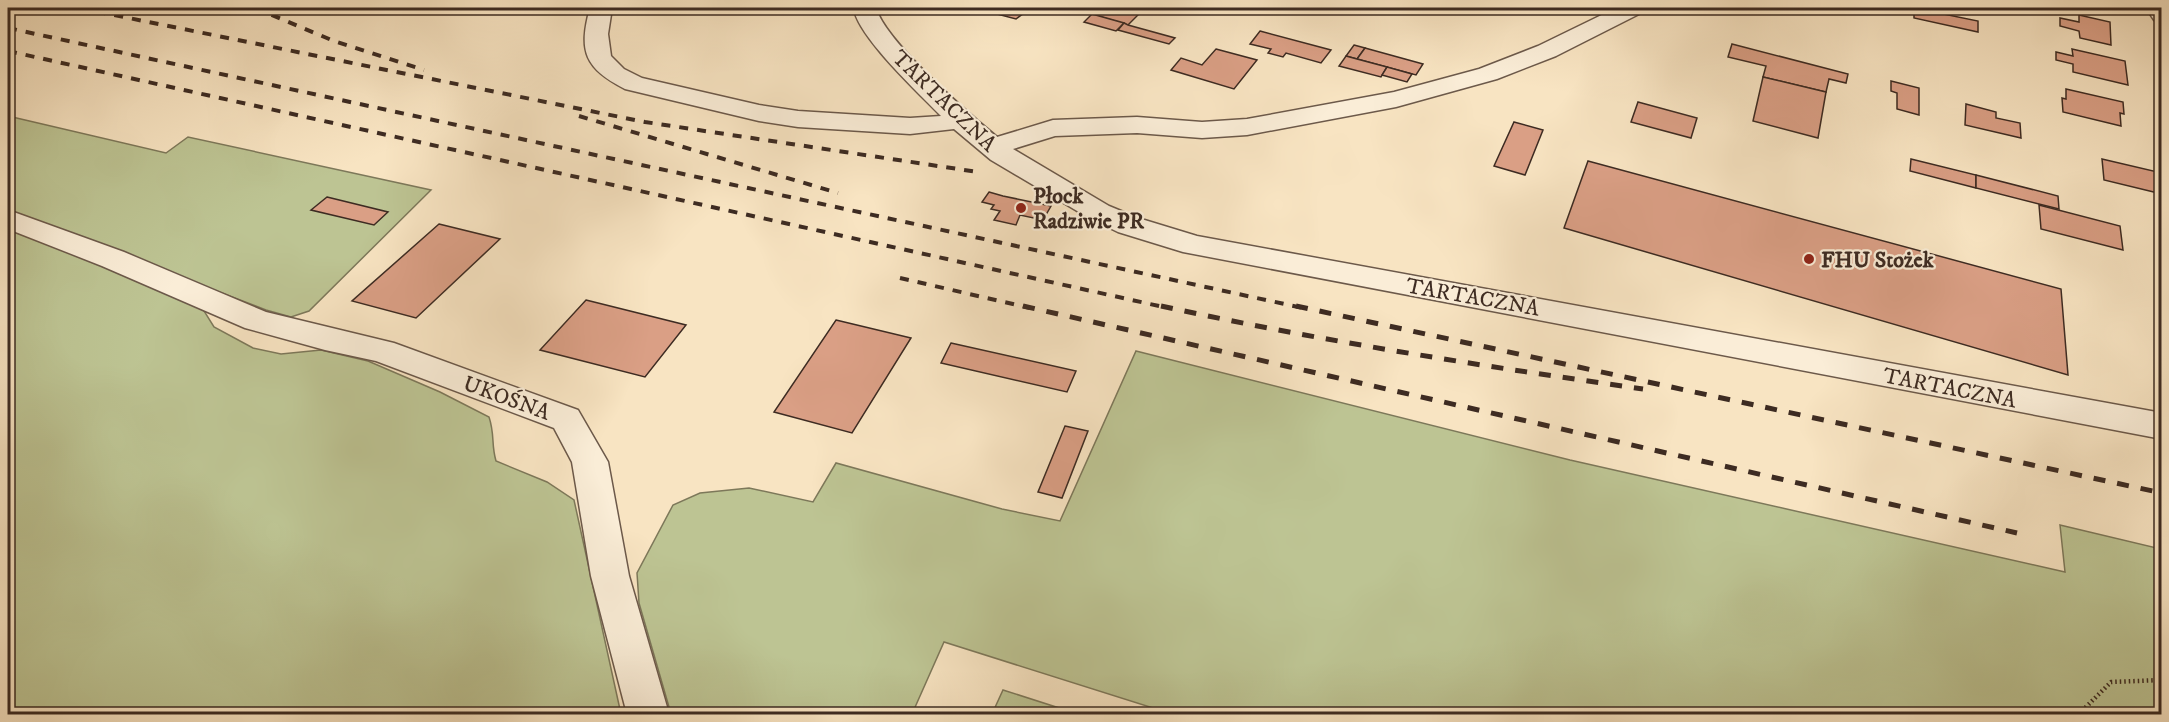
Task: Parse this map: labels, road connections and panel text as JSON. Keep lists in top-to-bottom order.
{
  "streets": {
    "street": ["TARTACZNA", "UKOŚNA"]
  },
  "places": ["Płock Radziwie PR", "FHU Stożek"]
}
